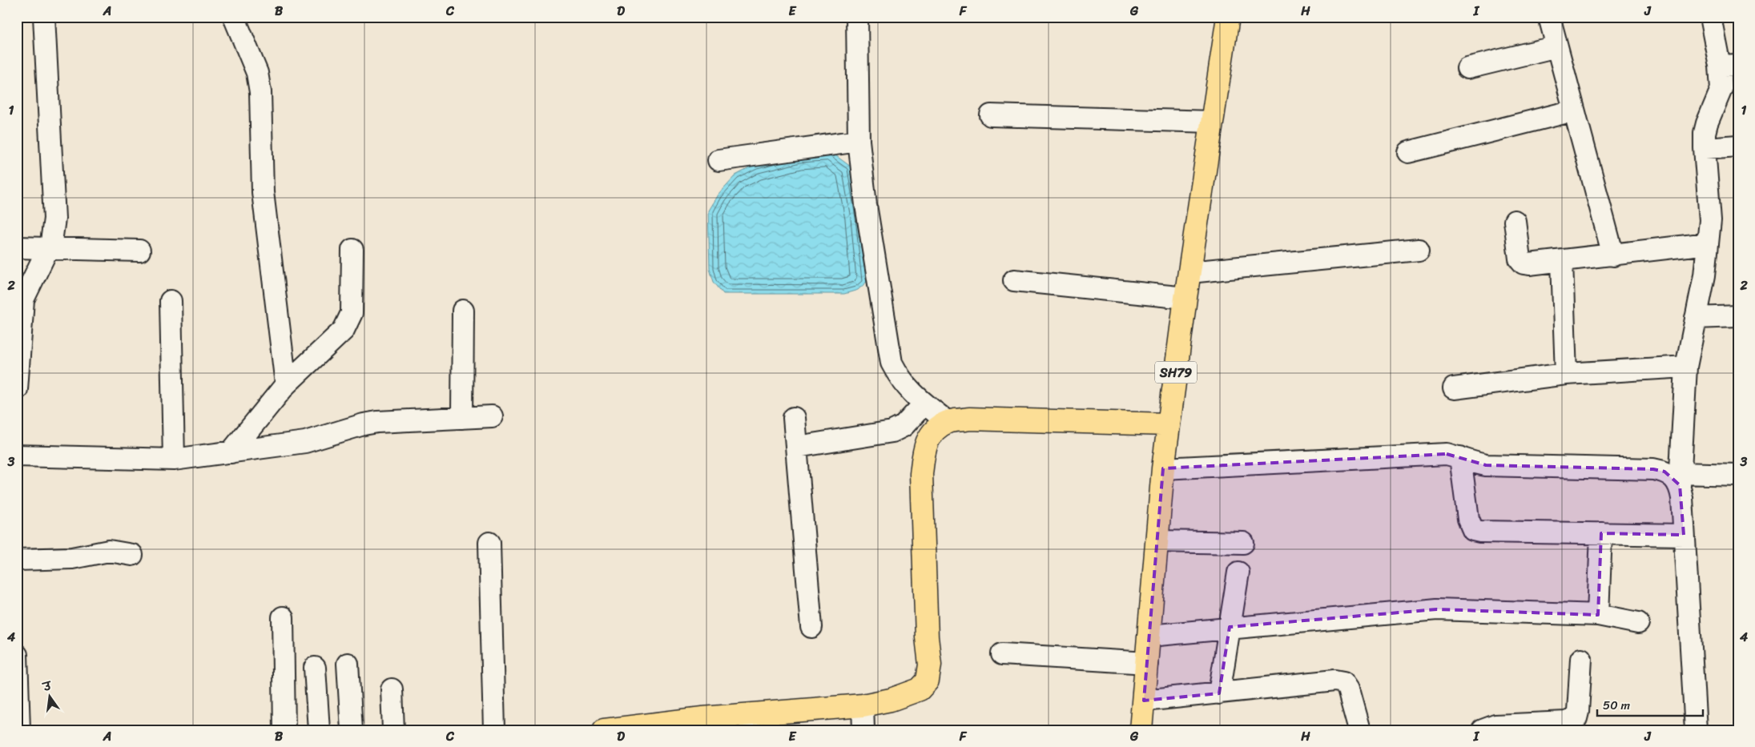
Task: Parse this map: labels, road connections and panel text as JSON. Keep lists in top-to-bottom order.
{
  "streets": {
    "main road": ["SH79"]
  },
  "scale_bar": "50 m",
  "north": "top",
  "grid": {
    "columns": [
      "A",
      "B",
      "C",
      "D",
      "E",
      "F",
      "G",
      "H",
      "I",
      "J"
    ],
    "rows": [
      "1",
      "2",
      "3",
      "4"
    ]
  }
}
